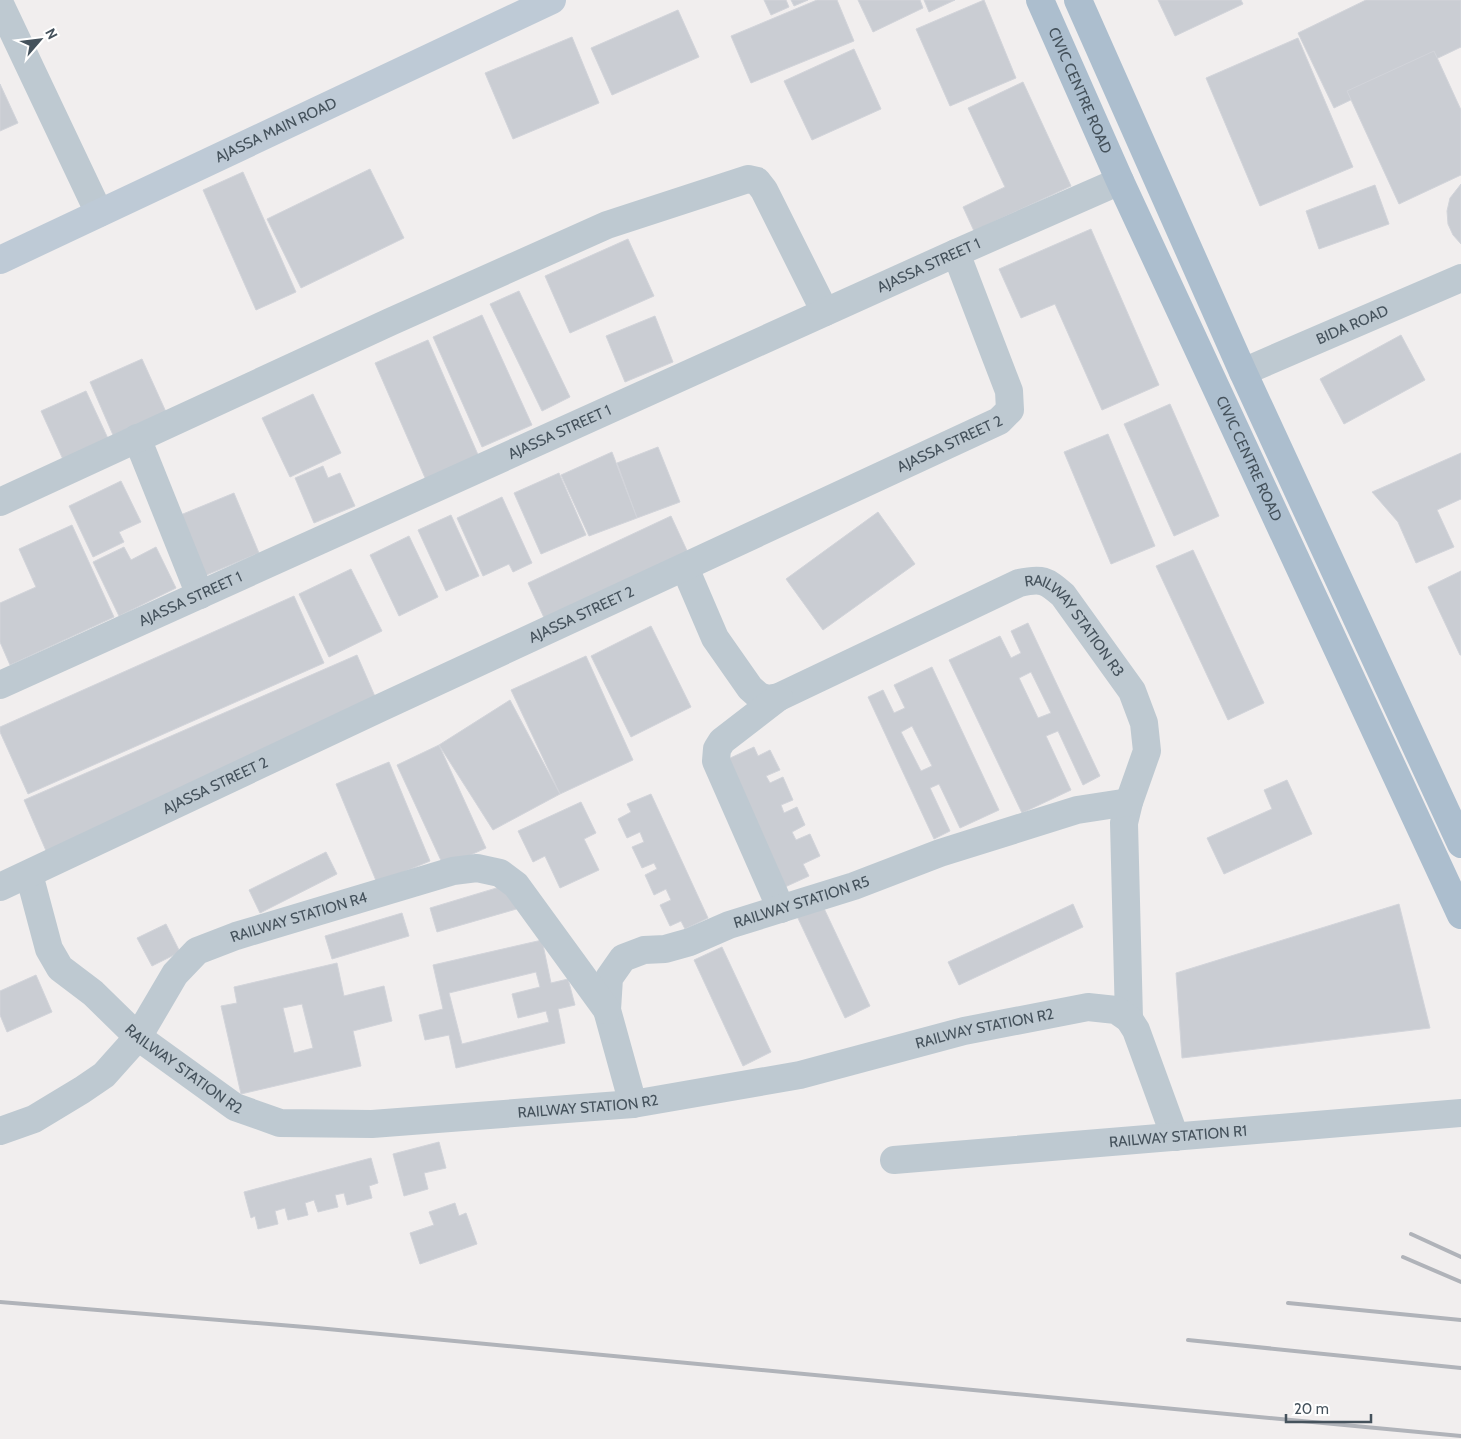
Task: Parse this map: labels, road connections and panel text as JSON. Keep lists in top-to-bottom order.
{
  "streets": {
    "main road": ["CIVIC CENTRE ROAD"],
    "street": [
      "AJASSA MAIN ROAD",
      "AJASSA STREET 1",
      "BIDA ROAD",
      "AJASSA STREET 2",
      "RAILWAY STATION R3",
      "RAILWAY STATION R5",
      "RAILWAY STATION R4",
      "RAILWAY STATION R2",
      "RAILWAY STATION R1"
    ]
  },
  "crossings": [
    ["CIVIC CENTRE ROAD", "AJASSA STREET 1"],
    ["CIVIC CENTRE ROAD", "BIDA ROAD"],
    ["AJASSA STREET 1", "AJASSA STREET 2"],
    ["AJASSA STREET 2", "RAILWAY STATION R2"],
    ["RAILWAY STATION R3", "RAILWAY STATION R5"],
    ["RAILWAY STATION R3", "RAILWAY STATION R2"],
    ["RAILWAY STATION R5", "RAILWAY STATION R4"],
    ["RAILWAY STATION R5", "RAILWAY STATION R2"],
    ["RAILWAY STATION R4", "RAILWAY STATION R2"]
  ],
  "scale_bar": "20 m",
  "north": "top right"
}
